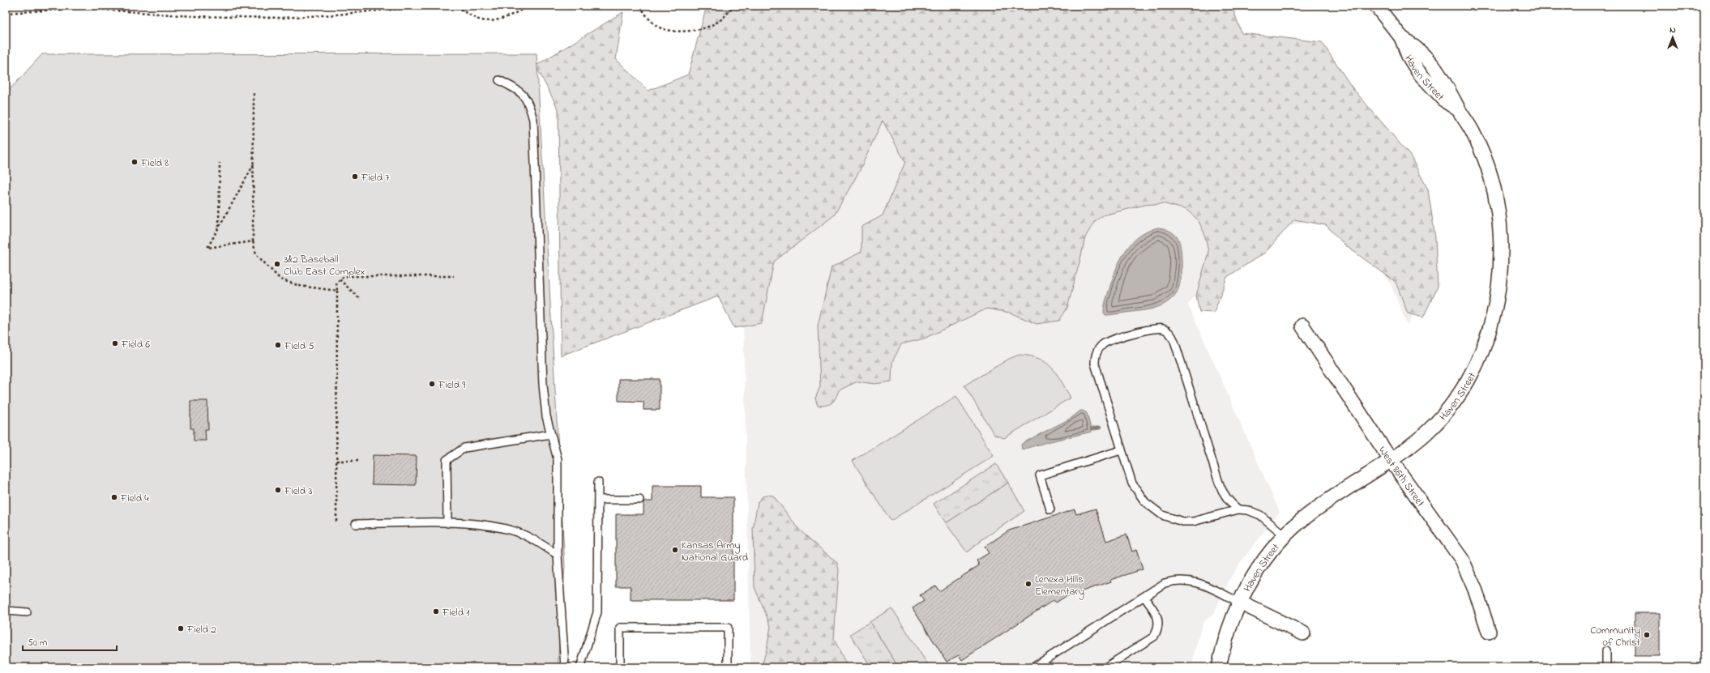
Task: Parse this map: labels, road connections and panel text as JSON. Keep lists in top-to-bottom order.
{
  "streets": {
    "street": ["Haven Street", "West 86th Street"]
  },
  "crossings": [
    ["Haven Street", "West 86th Street"]
  ],
  "places": [
    "Field 8",
    "Field 7",
    "3&2 Baseball Club East Complex",
    "Field 6",
    "Field 5",
    "Field 9",
    "Field 3",
    "Field 4",
    "Kansas Army National Guard",
    "Lenexa Hills Elementary",
    "Field 1",
    "Field 2",
    "Community of Christ"
  ],
  "scale_bar": "50 m",
  "north": "top"
}
